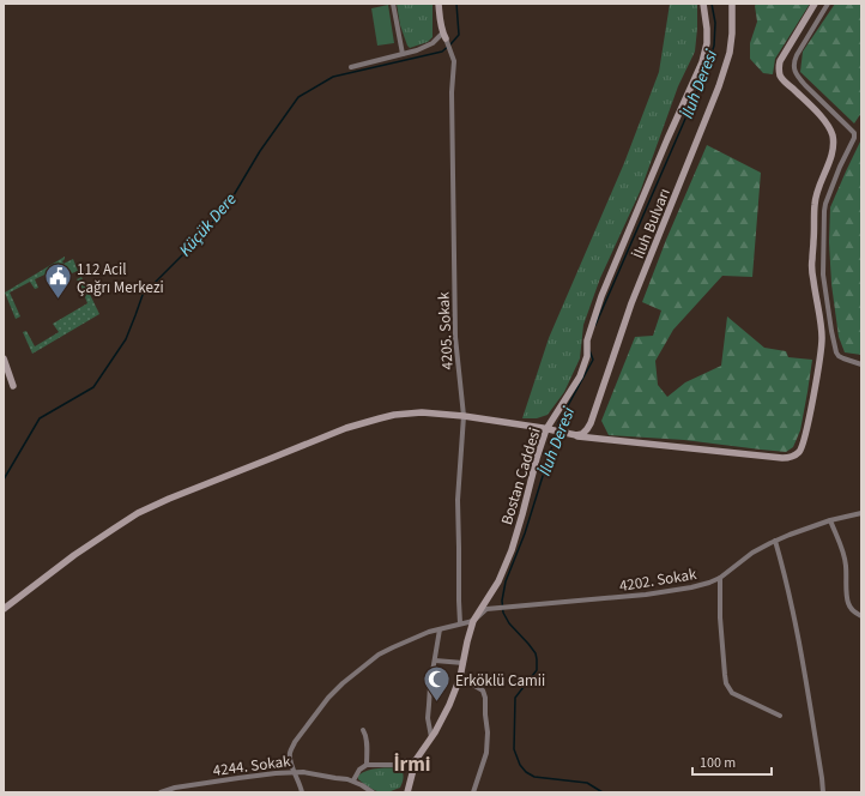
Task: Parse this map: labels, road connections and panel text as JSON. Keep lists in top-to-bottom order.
{
  "streets": {
    "street": [
      "İluh Bulvarı",
      "4205. Sokak",
      "Bostan Caddesi",
      "4202. Sokak",
      "4244. Sokak"
    ]
  },
  "crossings": [
    ["Bostan Caddesi", "4202. Sokak"]
  ],
  "districts": ["İrmi"],
  "water": ["İluh Deresi", "Küçük Dere"],
  "places": {
    "public building": ["112 Acil Çağrı Merkezi"],
    "mosque": ["Erköklü Camii"]
  },
  "scale_bar": "100 m"
}
